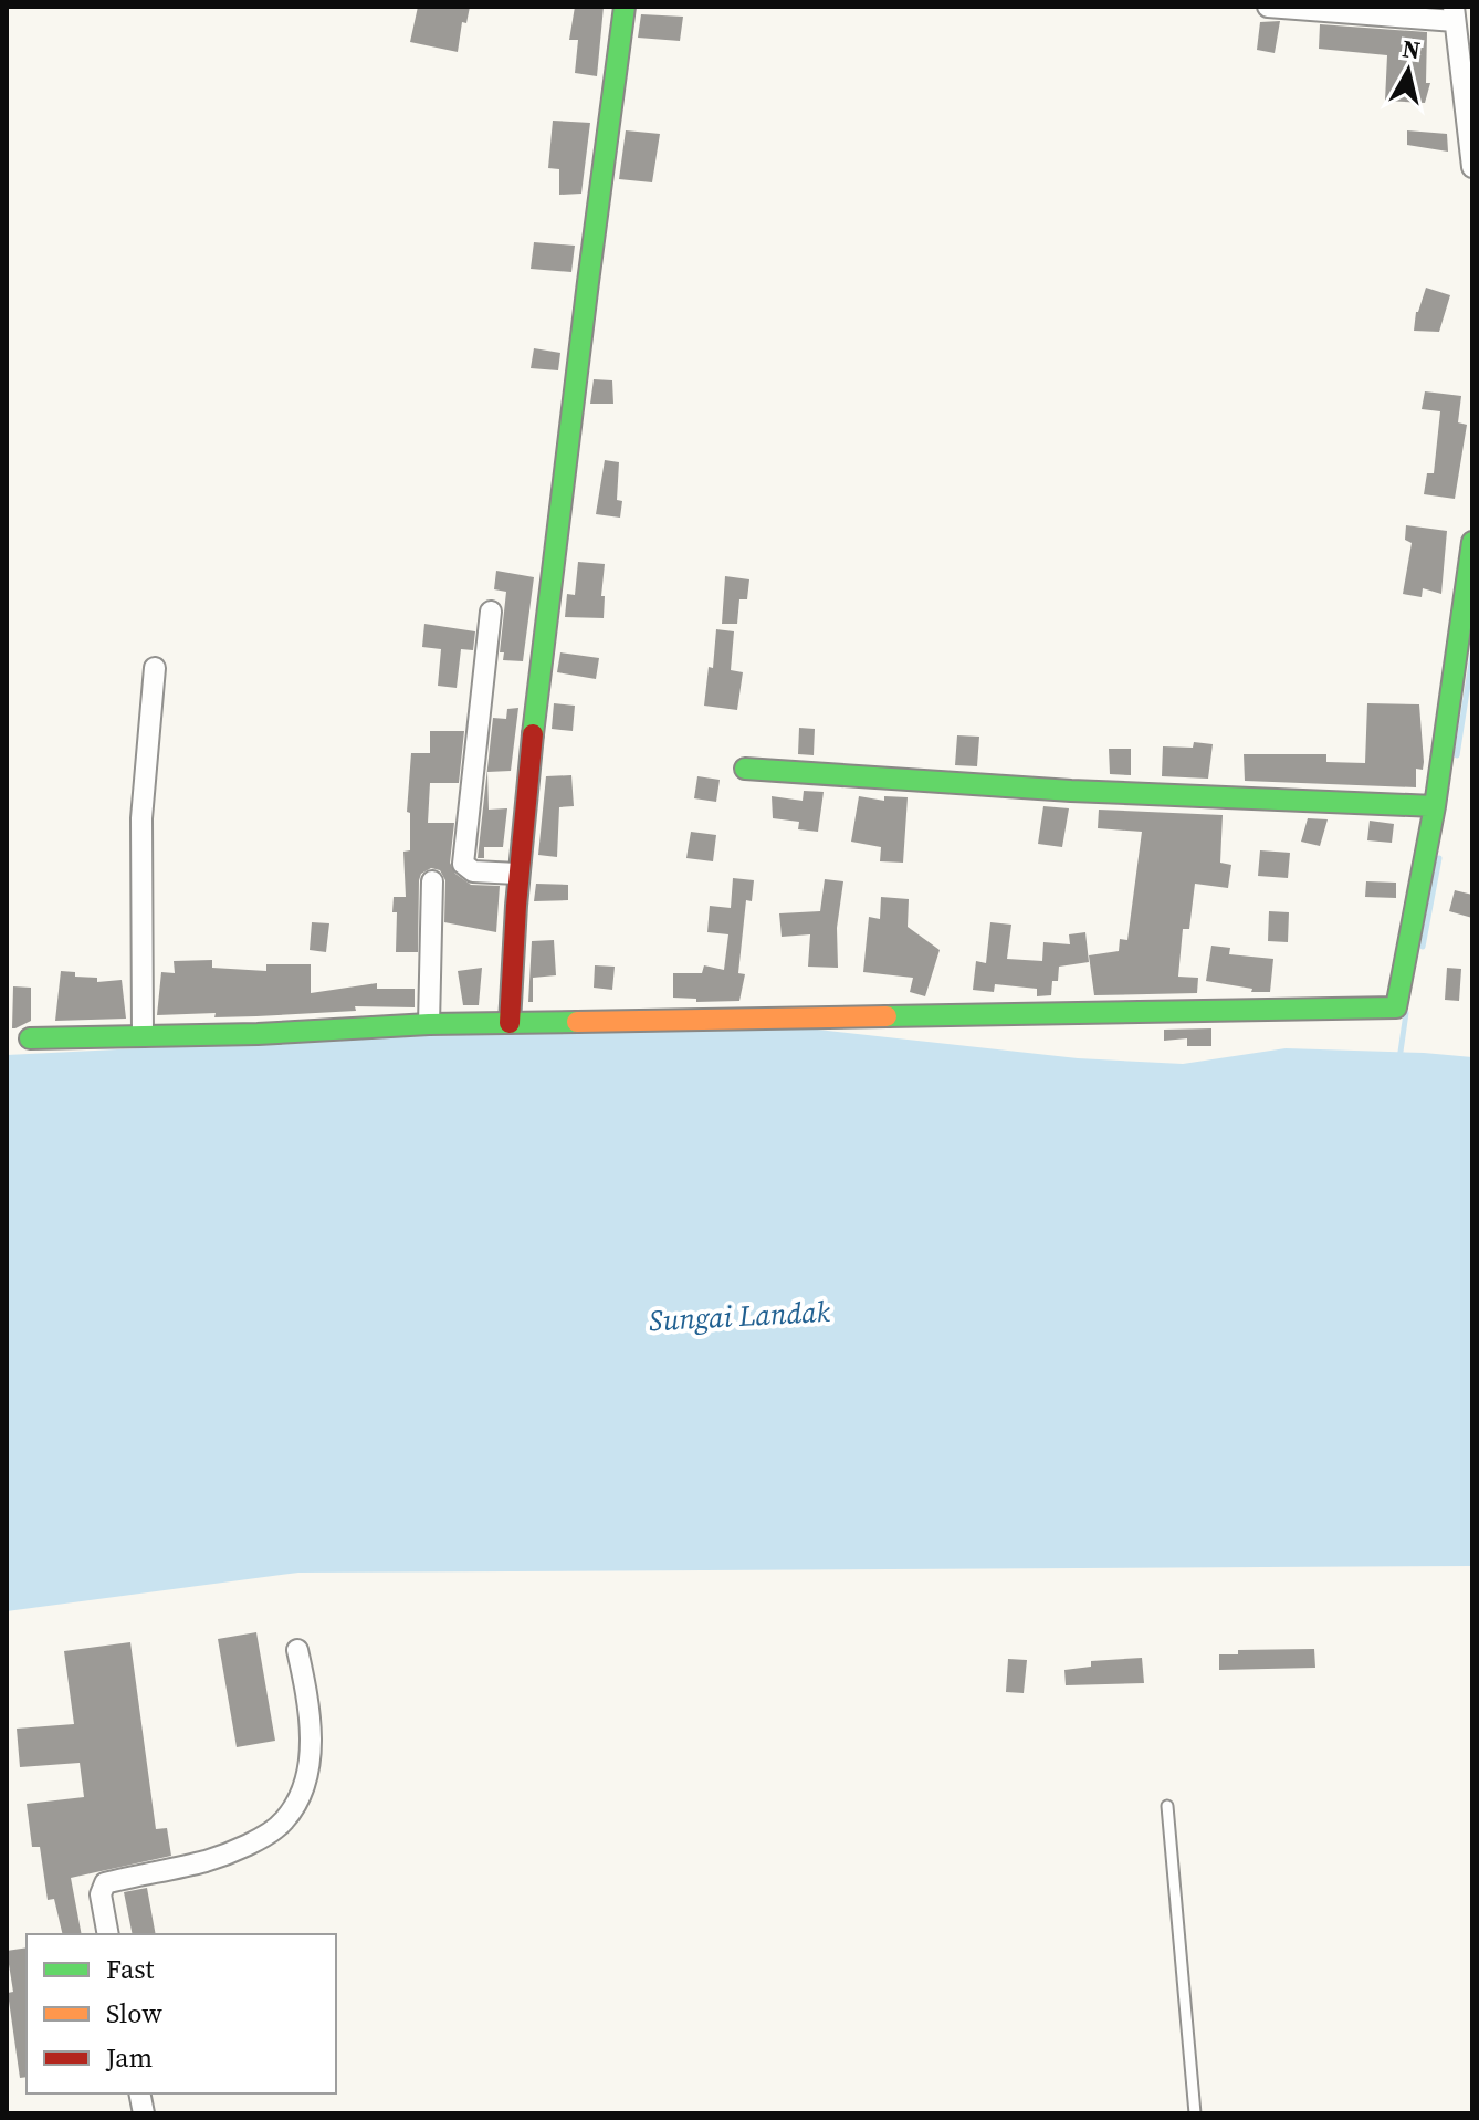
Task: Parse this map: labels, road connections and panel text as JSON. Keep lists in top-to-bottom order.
{
  "water": ["Sungai Landak"],
  "legend": ["Fast", "Slow", "Jam"],
  "north": "top"
}
